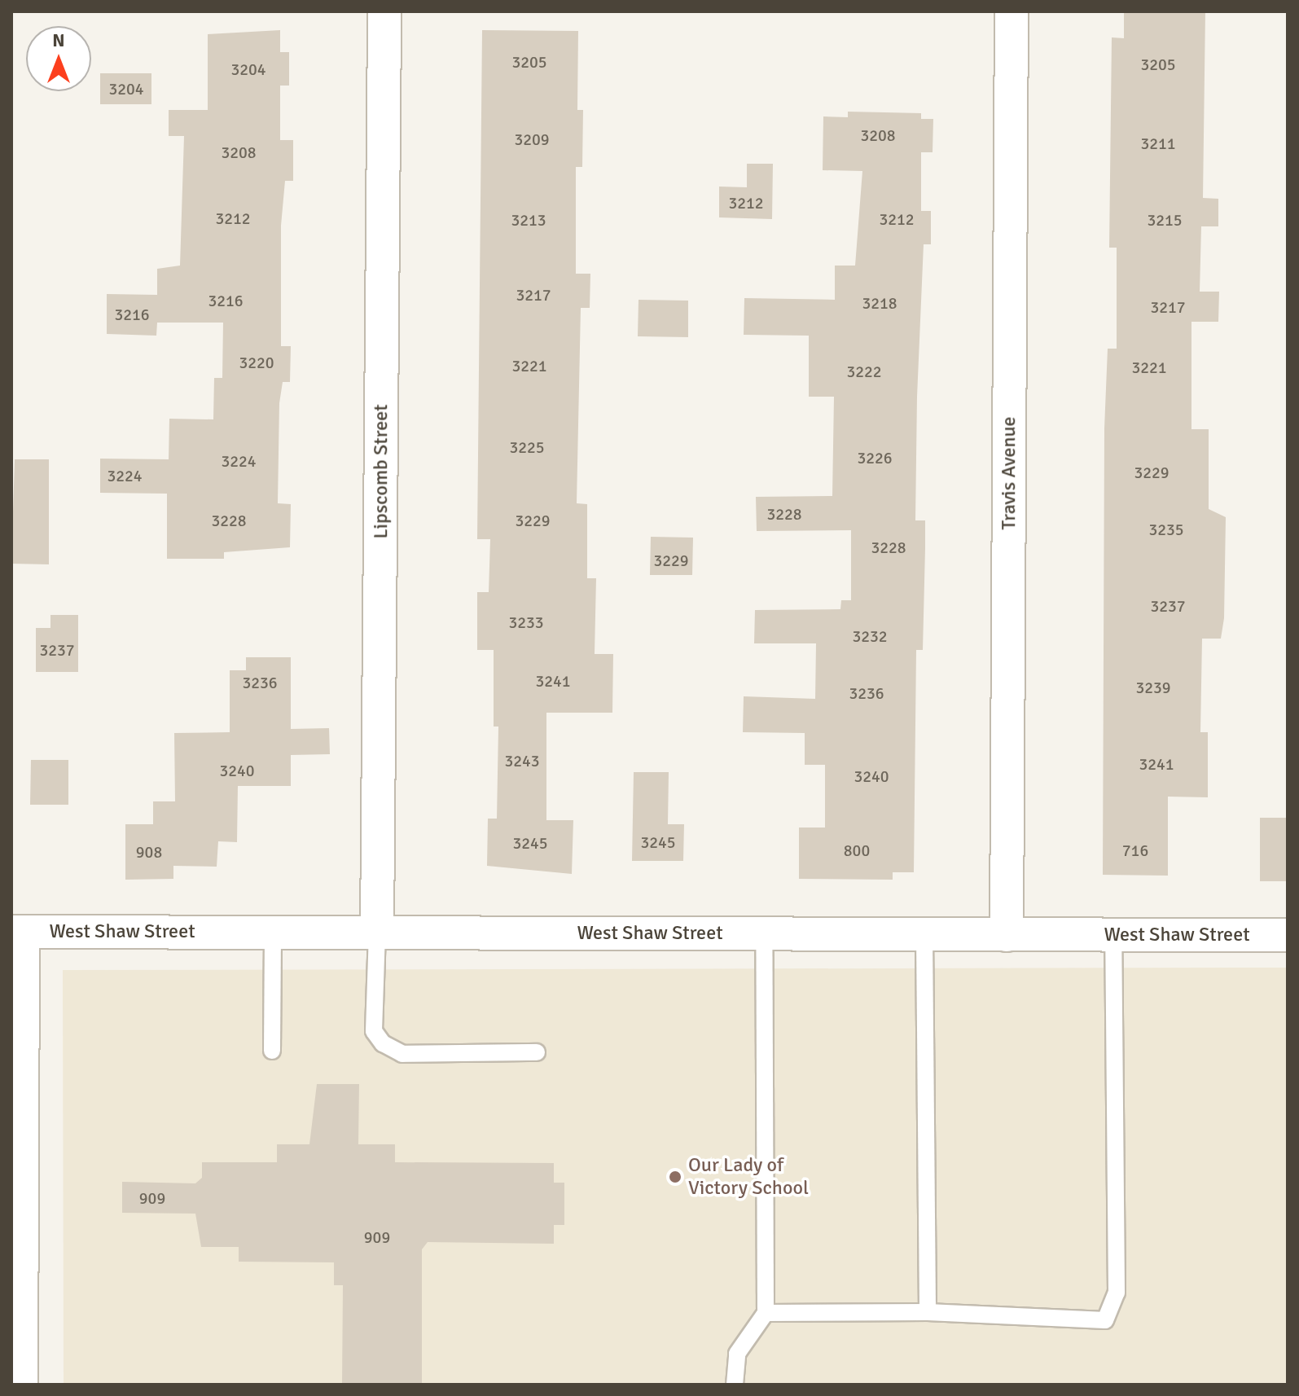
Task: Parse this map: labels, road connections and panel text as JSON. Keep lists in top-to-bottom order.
{
  "streets": {
    "street": ["Lipscomb Street", "Travis Avenue", "West Shaw Street"]
  },
  "crossings": [
    ["Lipscomb Street", "West Shaw Street"],
    ["Travis Avenue", "West Shaw Street"]
  ],
  "places": ["Our Lady of Victory School"],
  "house_numbers": [
    "3205",
    "3205",
    "3204",
    "3204",
    "3208",
    "3209",
    "3211",
    "3208",
    "3212",
    "3212",
    "3212",
    "3213",
    "3215",
    "3217",
    "3216",
    "3218",
    "3217",
    "3216",
    "3220",
    "3221",
    "3221",
    "3222",
    "3225",
    "3226",
    "3224",
    "3229",
    "3224",
    "3228",
    "3228",
    "3229",
    "3235",
    "3228",
    "3229",
    "3237",
    "3233",
    "3232",
    "3237",
    "3241",
    "3236",
    "3239",
    "3236",
    "3243",
    "3241",
    "3240",
    "3240",
    "3245",
    "3245",
    "800",
    "716",
    "908",
    "909",
    "909"
  ],
  "north": "top"
}
